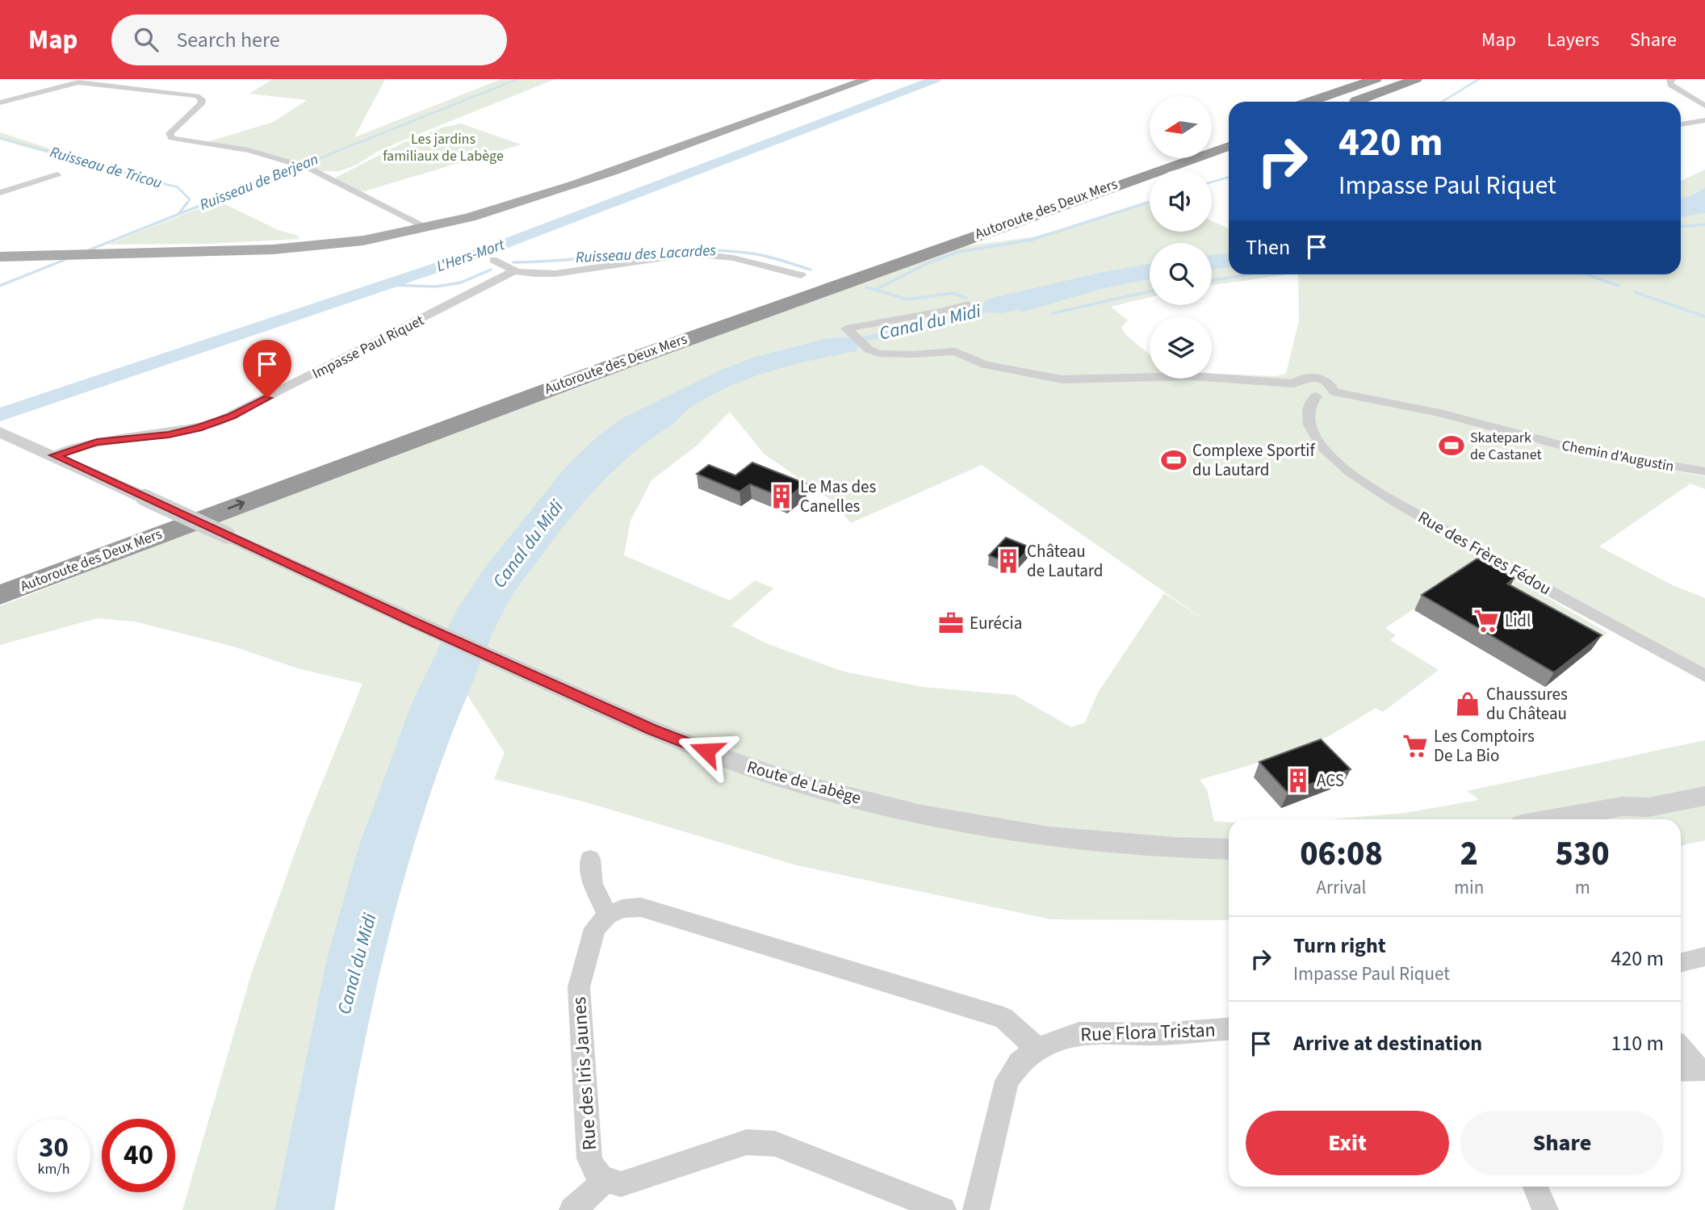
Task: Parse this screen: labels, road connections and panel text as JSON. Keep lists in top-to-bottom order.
{
  "streets": {
    "highway": ["Autoroute des Deux Mers"],
    "street": [
      "Impasse Paul Riquet",
      "Chemin d'Augustin",
      "Rue des Frères Fédou",
      "Route de Labège",
      "Rue Flora Tristan",
      "Rue des Iris Jaunes"
    ]
  },
  "crossings": [
    ["Impasse Paul Riquet", "Route de Labège"]
  ],
  "water": [
    "Ruisseau de Tricou",
    "Ruisseau de Berjean",
    "Ruisseau des Lacardes",
    "L'Hers-Mort",
    "Canal du Midi"
  ],
  "parks": ["Les jardins familiaux de Labège"],
  "places": {
    "sports": ["Skatepark de Castanet", "Complexe Sportif du Lautard"],
    "building": ["Le Mas des Canelles", "Château de Lautard", "ACS"],
    "supermarket": ["Lidl", "Les Comptoirs De La Bio"],
    "office": ["Eurécia"],
    "shop": ["Chaussures du Château"]
  },
  "north": "left",
  "page": {
    "header": "Map",
    "search": "Search here",
    "nav": ["Map", "Layers", "Share"],
    "turn": ["420 m", "Impasse Paul Riquet"],
    "then": "Then",
    "eta": [
      "06:08",
      "Arrival",
      "2",
      "min",
      "530",
      "m"
    ],
    "list": [
      {
        "name": "Turn right",
        "note": "Impasse Paul Riquet",
        "value": "420 m"
      },
      {
        "name": "Arrive at destination",
        "value": "110 m"
      }
    ],
    "buttons": ["Exit", "Share"],
    "speed": "30 km/h",
    "limit": "40"
  }
}
